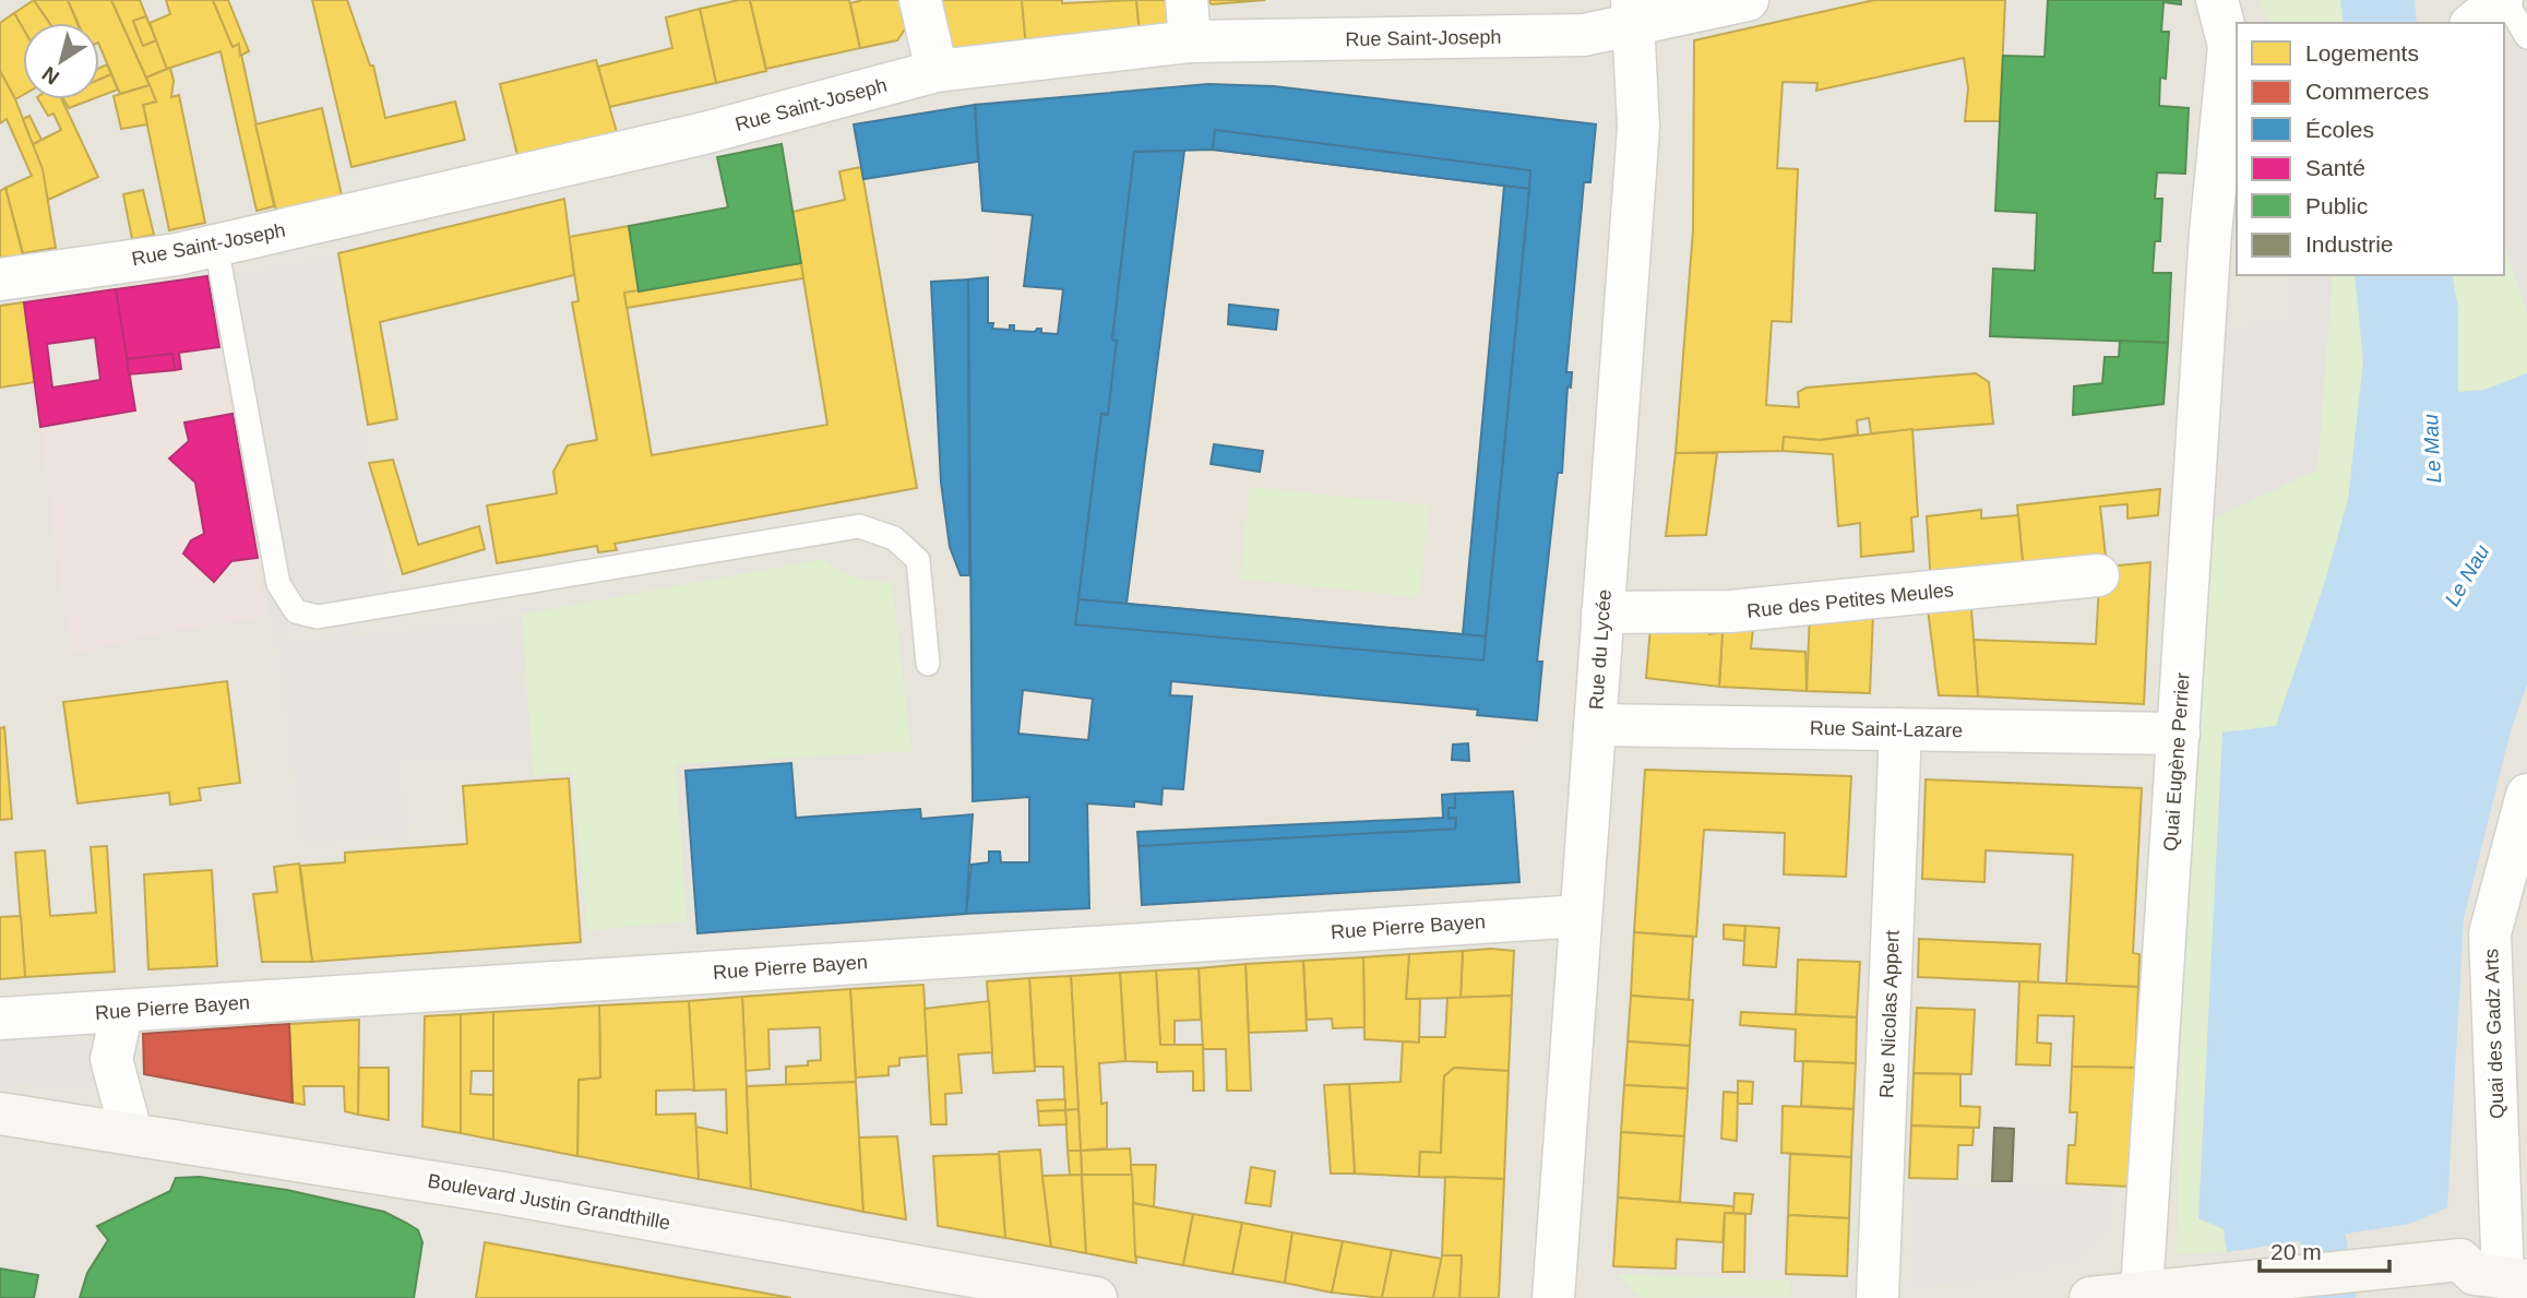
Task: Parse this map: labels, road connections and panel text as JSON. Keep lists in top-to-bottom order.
{
  "streets": {
    "main road": ["Boulevard Justin Grandthille"],
    "street": [
      "Rue Saint-Joseph",
      "Rue des Petites Meules",
      "Rue du Lycée",
      "Rue Saint-Lazare",
      "Quai Eugène Perrier",
      "Rue Pierre Bayen",
      "Rue Nicolas Appert",
      "Quai des Gadz Arts"
    ]
  },
  "crossings": [
    ["Rue Saint-Joseph", "Rue du Lycée"],
    ["Rue des Petites Meules", "Rue du Lycée"],
    ["Rue du Lycée", "Rue Saint-Lazare"],
    ["Rue du Lycée", "Rue Pierre Bayen"],
    ["Rue Saint-Lazare", "Quai Eugène Perrier"],
    ["Rue Saint-Lazare", "Rue Nicolas Appert"]
  ],
  "water": ["Le Mau", "Le Nau"],
  "legend": [
    "Logements",
    "Commerces",
    "Écoles",
    "Santé",
    "Public",
    "Industrie"
  ],
  "scale_bar": "20 m",
  "north": "bottom left"
}
